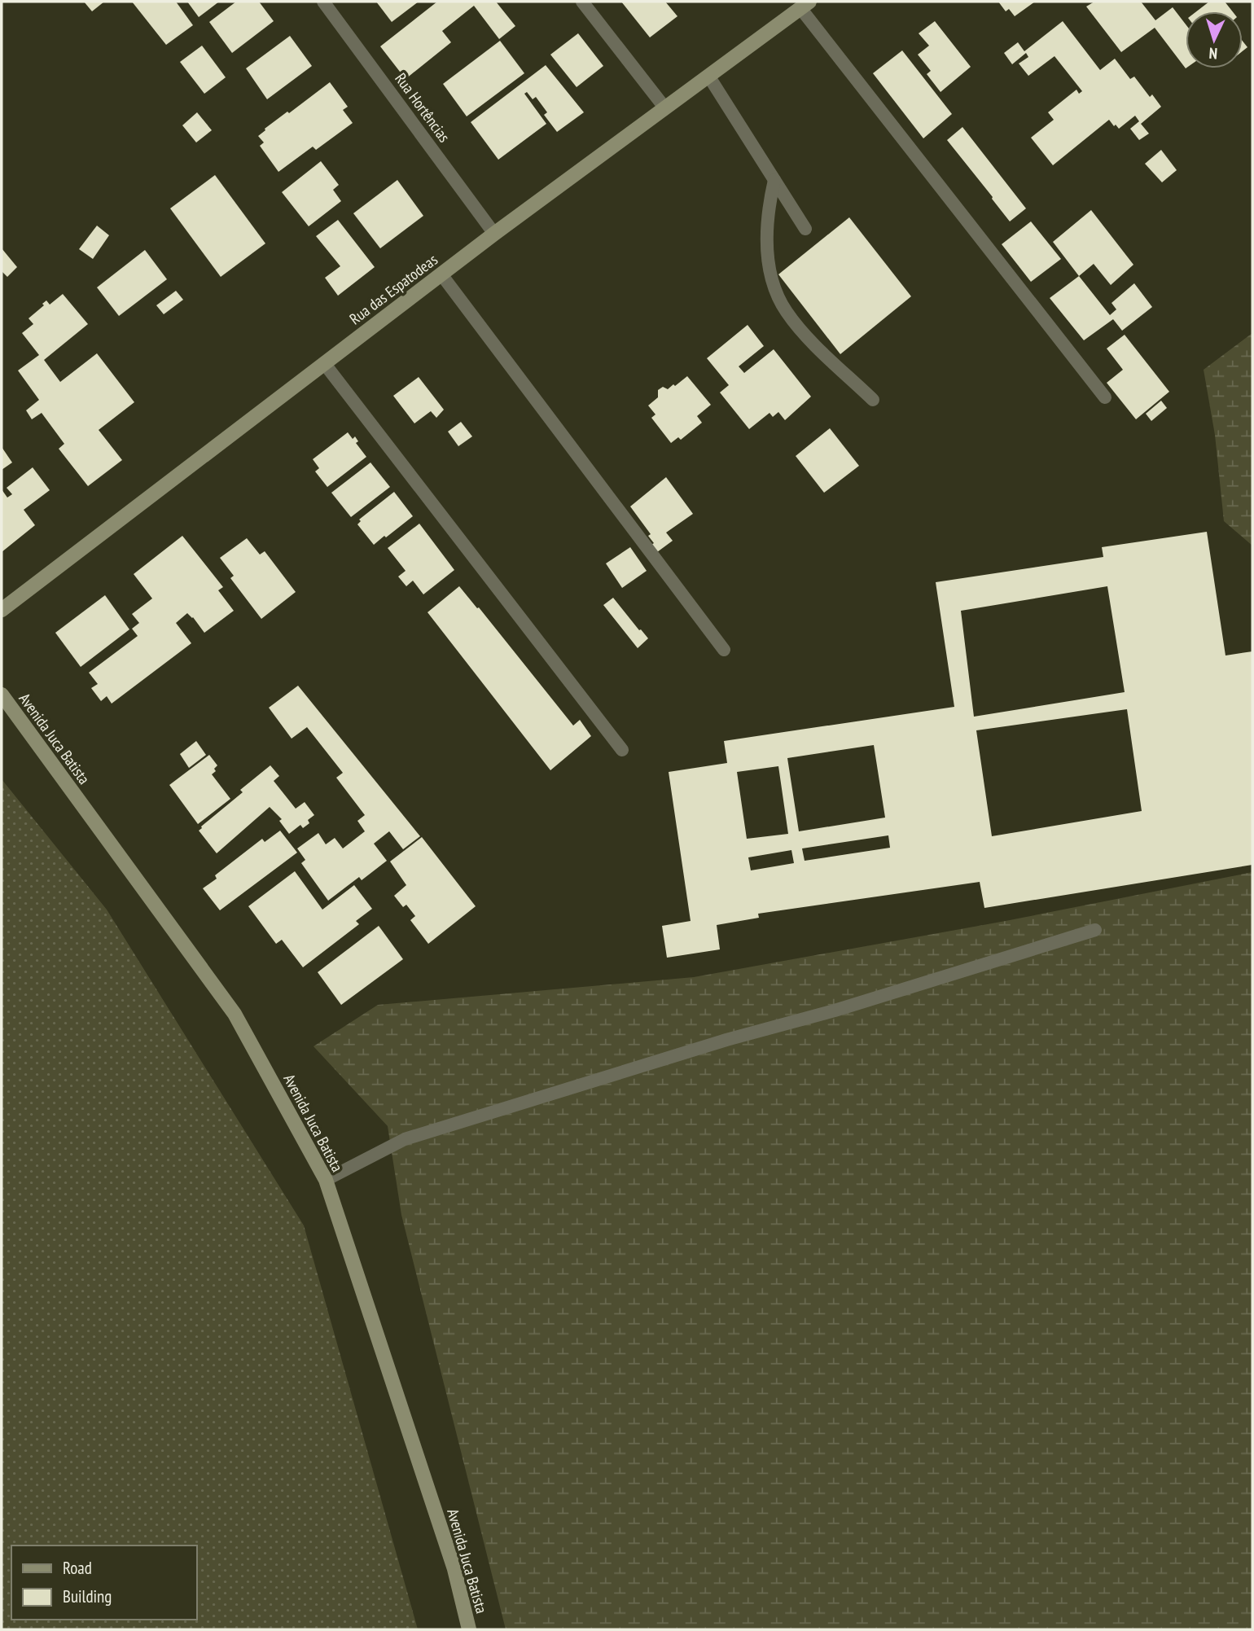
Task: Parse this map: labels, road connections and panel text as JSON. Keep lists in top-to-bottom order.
{
  "streets": {
    "main road": ["Rua das Espatodeas", "Avenida Juca Batista"],
    "lane": ["Rua Hortências"]
  },
  "crossings": [
    ["Rua Hortências", "Rua das Espatodeas"]
  ],
  "legend": ["Road", "Building"],
  "north": "bottom"
}
